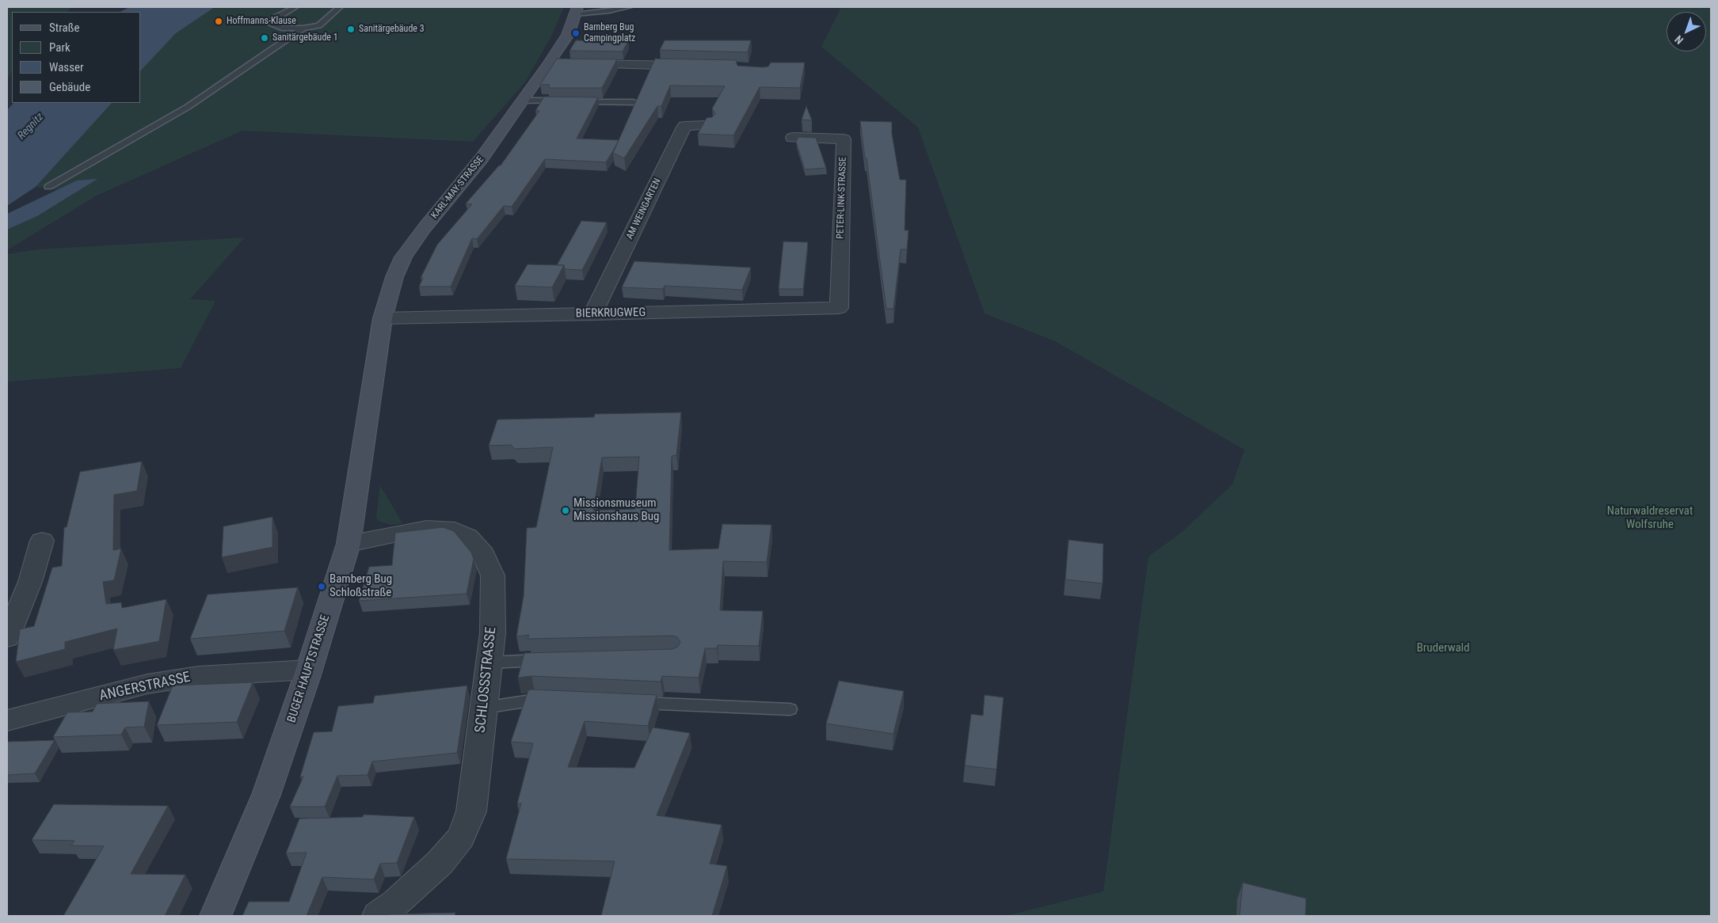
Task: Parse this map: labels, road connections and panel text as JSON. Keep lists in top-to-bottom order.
{
  "streets": {
    "street": [
      "KARL-MAY-STRASSE",
      "PETER-LINK-STRASSE",
      "AM WEINGARTEN",
      "BIERKRUGWEG",
      "BUGER HAUPTSTRASSE",
      "SCHLOSSSTRASSE",
      "ANGERSTRASSE"
    ]
  },
  "crossings": [
    ["KARL-MAY-STRASSE", "BIERKRUGWEG"],
    ["KARL-MAY-STRASSE", "BUGER HAUPTSTRASSE"],
    ["PETER-LINK-STRASSE", "BIERKRUGWEG"],
    ["AM WEINGARTEN", "BIERKRUGWEG"],
    ["BIERKRUGWEG", "BUGER HAUPTSTRASSE"],
    ["BUGER HAUPTSTRASSE", "SCHLOSSSTRASSE"],
    ["BUGER HAUPTSTRASSE", "ANGERSTRASSE"]
  ],
  "water": ["Regnitz"],
  "parks": ["Naturwaldreservat Wolfsruhe", "Bruderwald"],
  "places": [
    "Hoffmanns-Klause",
    "Sanitärgebäude 3",
    "Bamberg Bug Campingplatz",
    "Sanitärgebäude 1",
    "Missionsmuseum Missionshaus Bug",
    "Bamberg Bug Schloßstraße"
  ],
  "legend": [
    "Straße",
    "Park",
    "Wasser",
    "Gebäude"
  ],
  "north": "bottom left"
}
